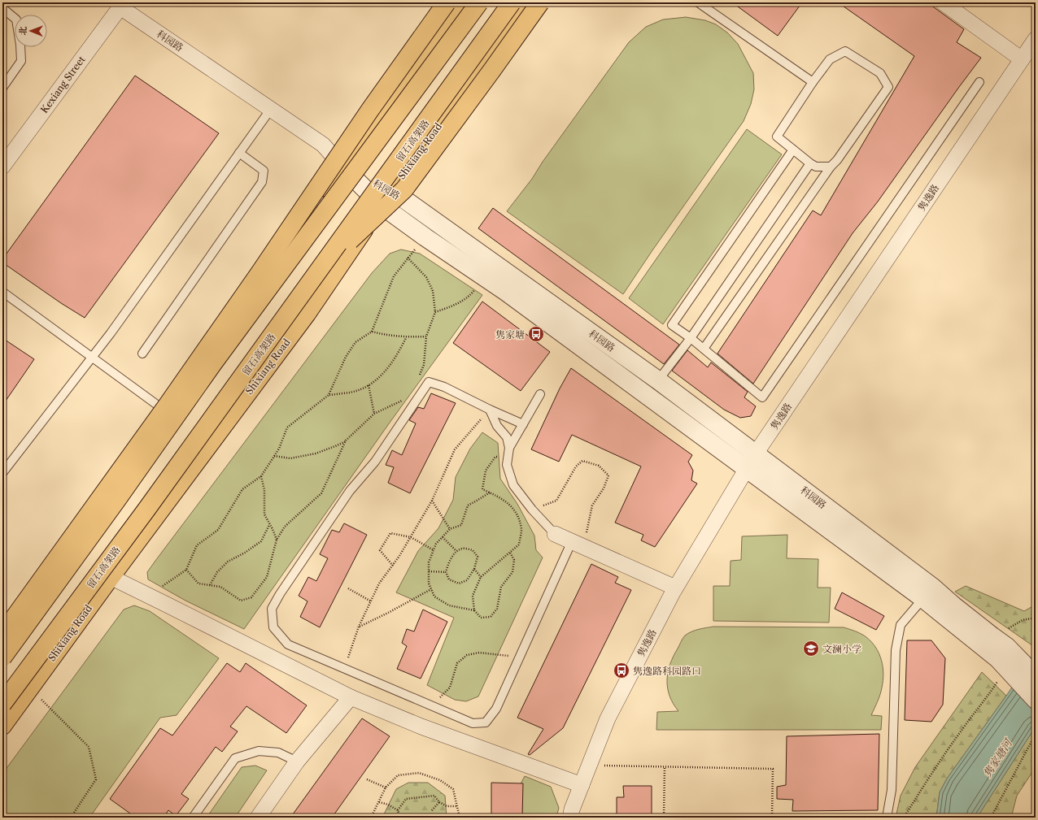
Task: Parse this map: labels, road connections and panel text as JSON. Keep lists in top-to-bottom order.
{
  "streets": {
    "main road": ["留石高架路", "Shixiang Road"],
    "street": ["科园路", "Kexiang Street", "隽逸路"]
  },
  "crossings": [
    ["科园路", "Kexiang Street"],
    ["科园路", "Shixiang Road"],
    ["科园路", "隽逸路"]
  ],
  "water": ["隽家塘河"],
  "places": {
    "bus stop": ["隽家塘", "隽逸路科园路口"],
    "school or university": ["文澜小学"]
  },
  "north": "left"
}
